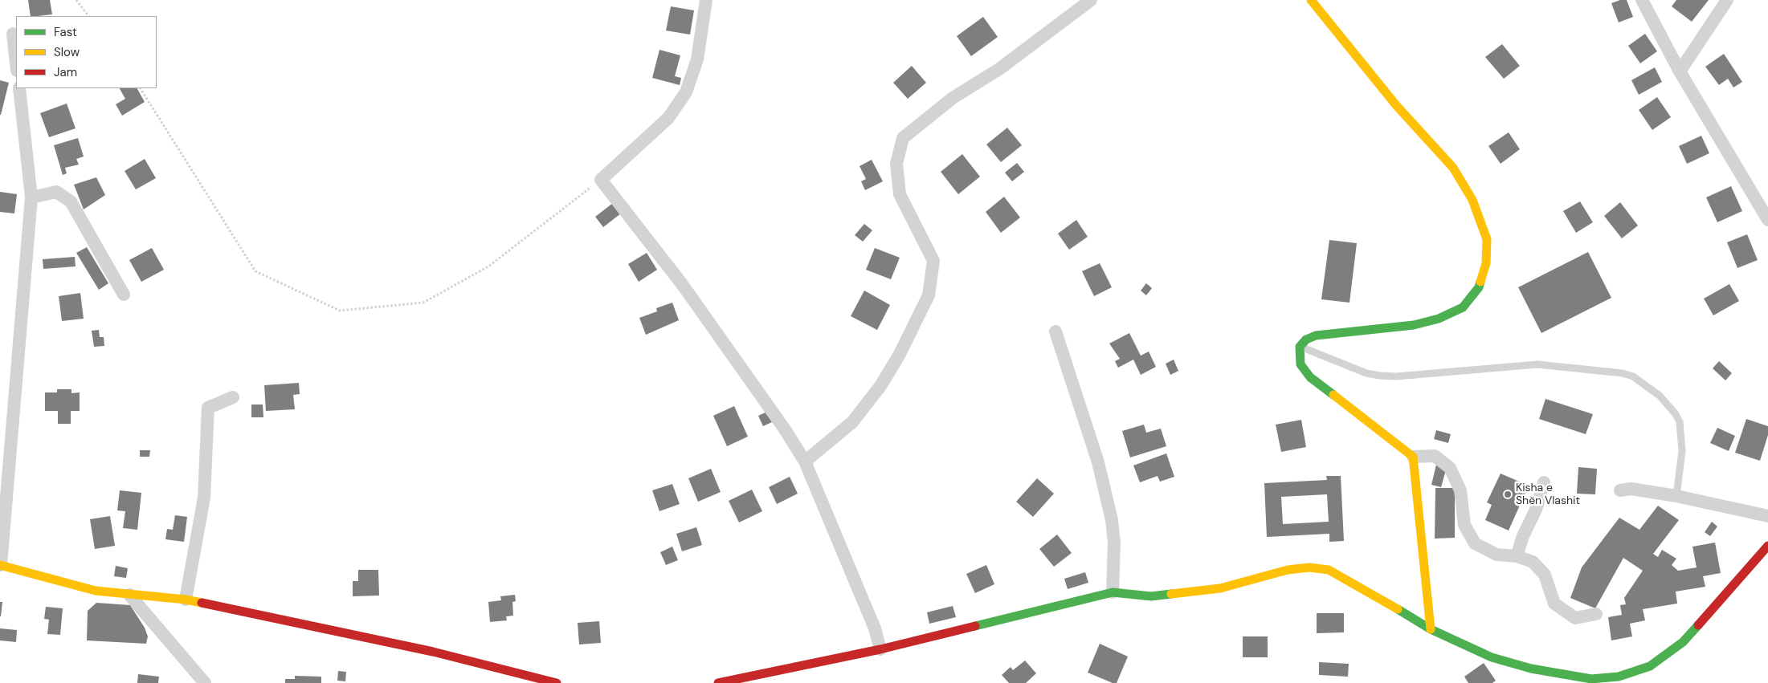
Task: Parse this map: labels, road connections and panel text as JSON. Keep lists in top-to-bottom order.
{
  "places": ["Kisha e Shën Vlashit"],
  "legend": ["Fast", "Slow", "Jam"]
}
